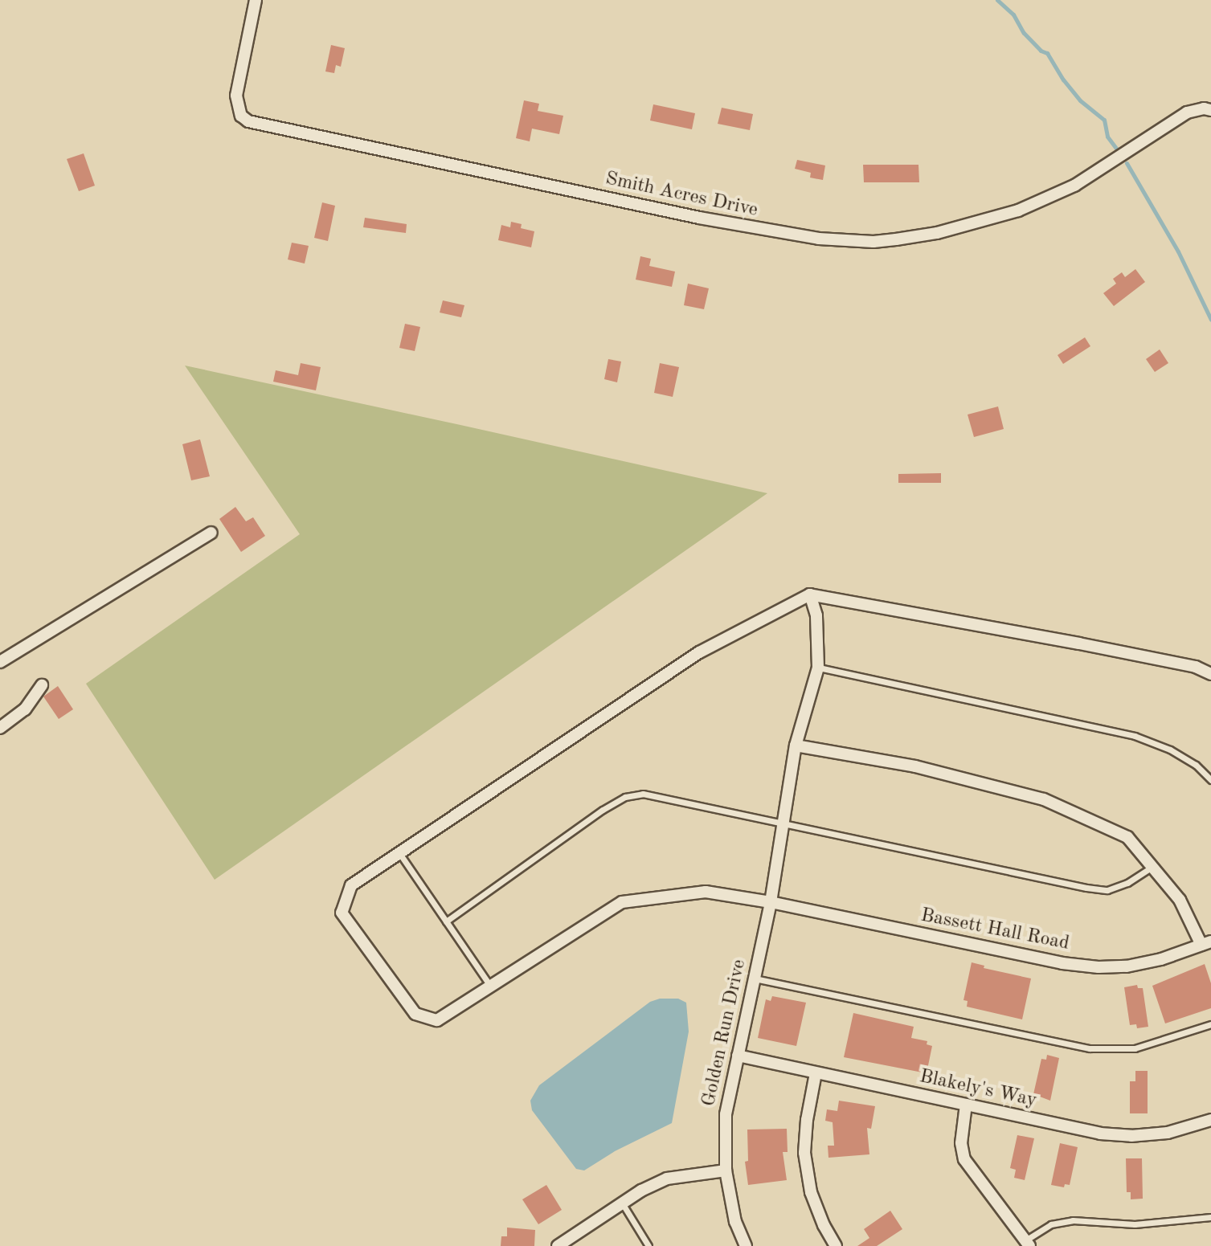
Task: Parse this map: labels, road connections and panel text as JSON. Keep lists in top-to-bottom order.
{
  "streets": {
    "street": [
      "Smith Acres Drive",
      "Bassett Hall Road",
      "Golden Run Drive",
      "Blakely's Way"
    ]
  },
  "crossings": [
    ["Bassett Hall Road", "Golden Run Drive"],
    ["Golden Run Drive", "Blakely's Way"]
  ]
}
